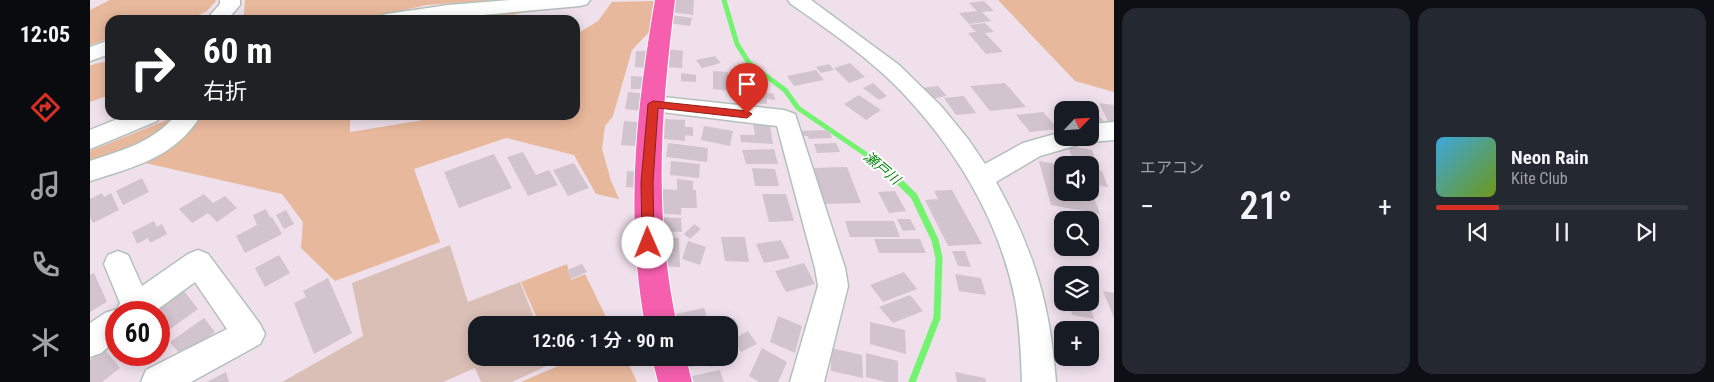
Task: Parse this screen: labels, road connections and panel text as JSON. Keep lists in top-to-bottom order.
{
  "water": ["瀬戸川"],
  "north": "top right",
  "page": {
    "tabs": "12:05",
    "tile": "エアコン",
    "turn": ["60 m", "右折"],
    "map_buttons": "+",
    "song": ["Neon Rain", "Kite Club"],
    "heat": ["−", "21°", "+"],
    "limit": "60",
    "trip": "12:06 · 1 分 · 90 m"
  }
}
